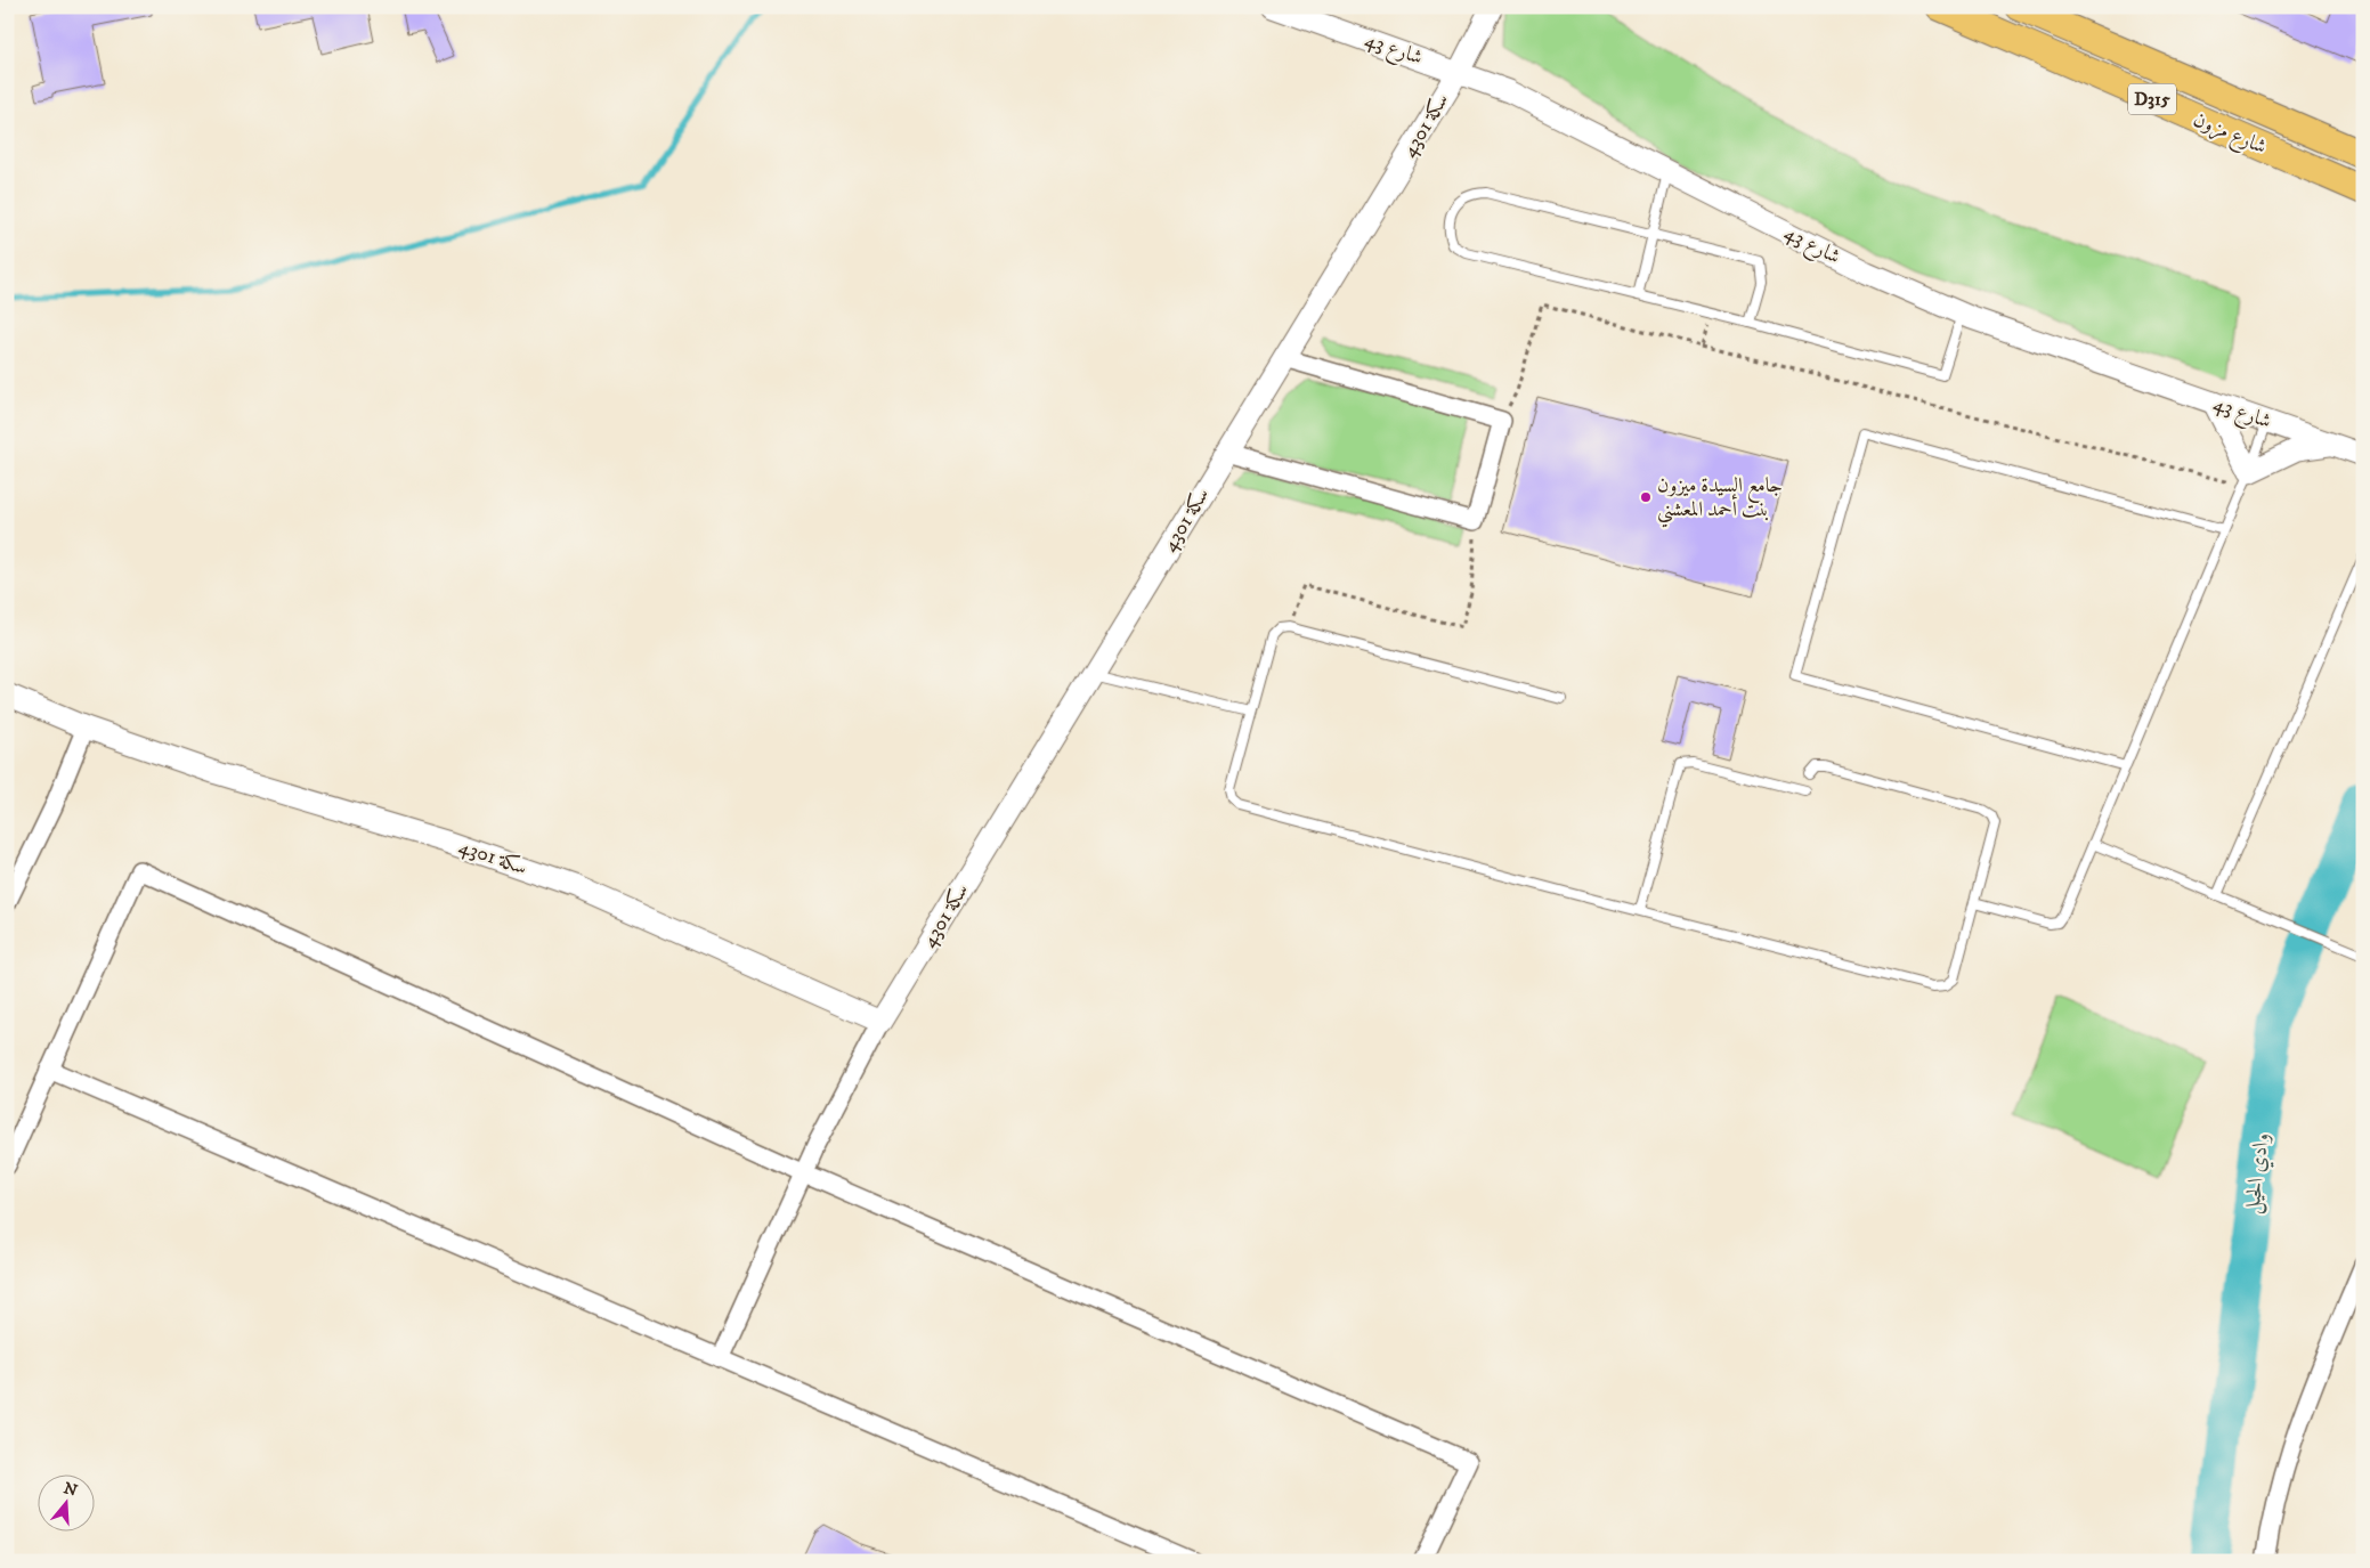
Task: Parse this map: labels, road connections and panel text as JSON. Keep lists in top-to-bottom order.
{
  "streets": {
    "main road": ["D315", "شارع مزون"],
    "street": ["شارع 43", "سكة 4301"]
  },
  "crossings": [
    ["شارع 43", "سكة 4301"]
  ],
  "water": ["وادي الحيل"],
  "places": ["جامع السيدة ميزون بنت أحمد المعشني"],
  "north": "top"
}
